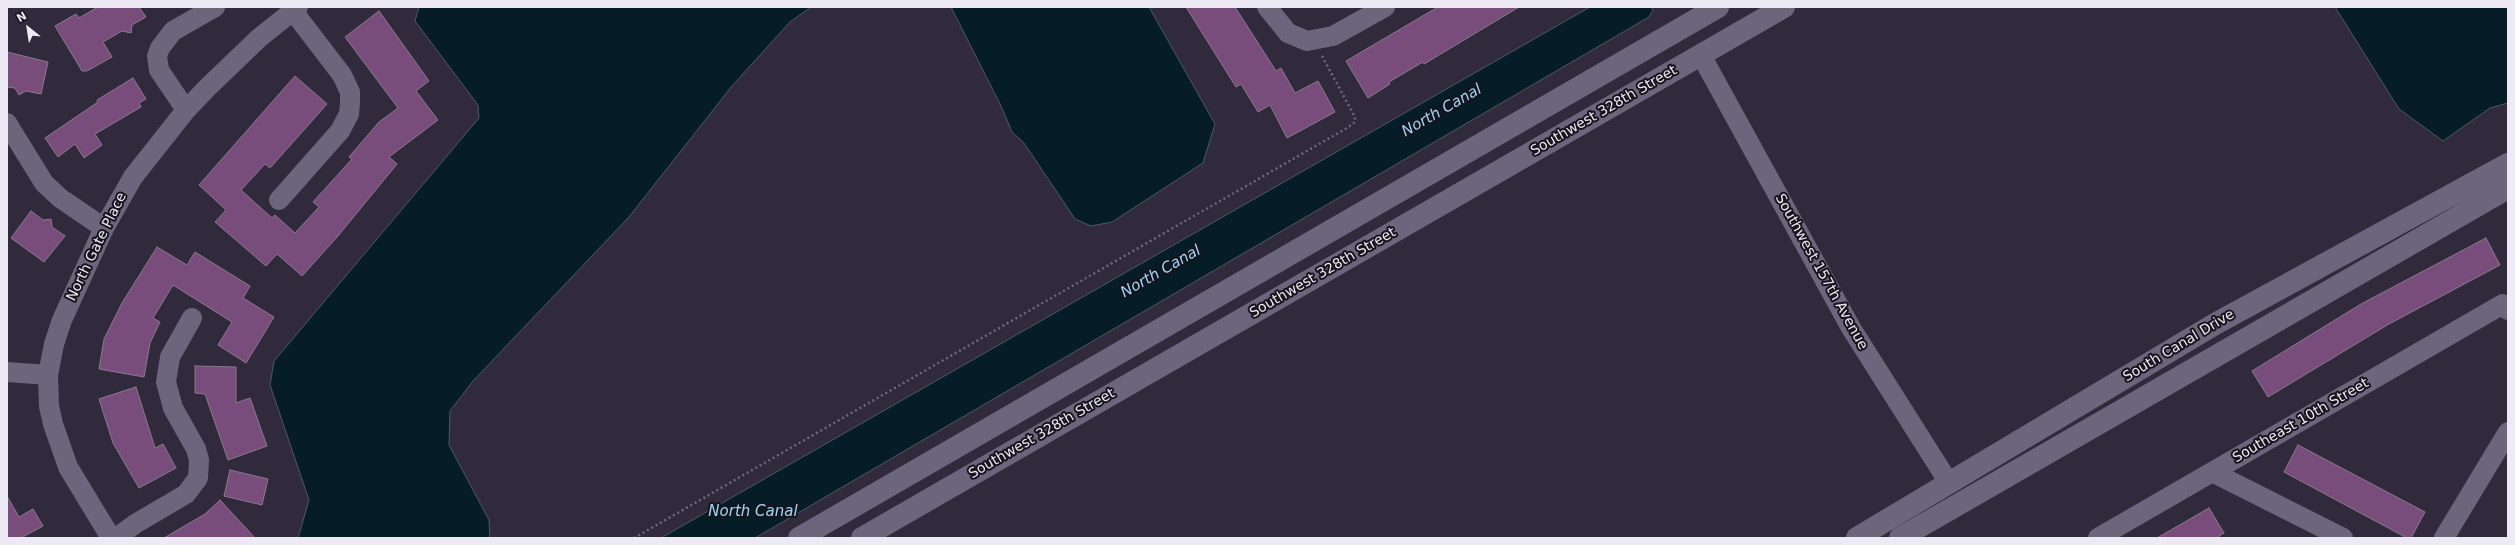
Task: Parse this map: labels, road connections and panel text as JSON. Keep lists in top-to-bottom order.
{
  "streets": {
    "street": [
      "Southwest 328th Street",
      "North Gate Place",
      "Southwest 157th Avenue",
      "South Canal Drive",
      "Southeast 10th Street"
    ]
  },
  "crossings": [
    ["Southwest 328th Street", "Southwest 157th Avenue"],
    ["Southwest 157th Avenue", "South Canal Drive"]
  ],
  "water": ["North Canal"],
  "north": "top left"
}
